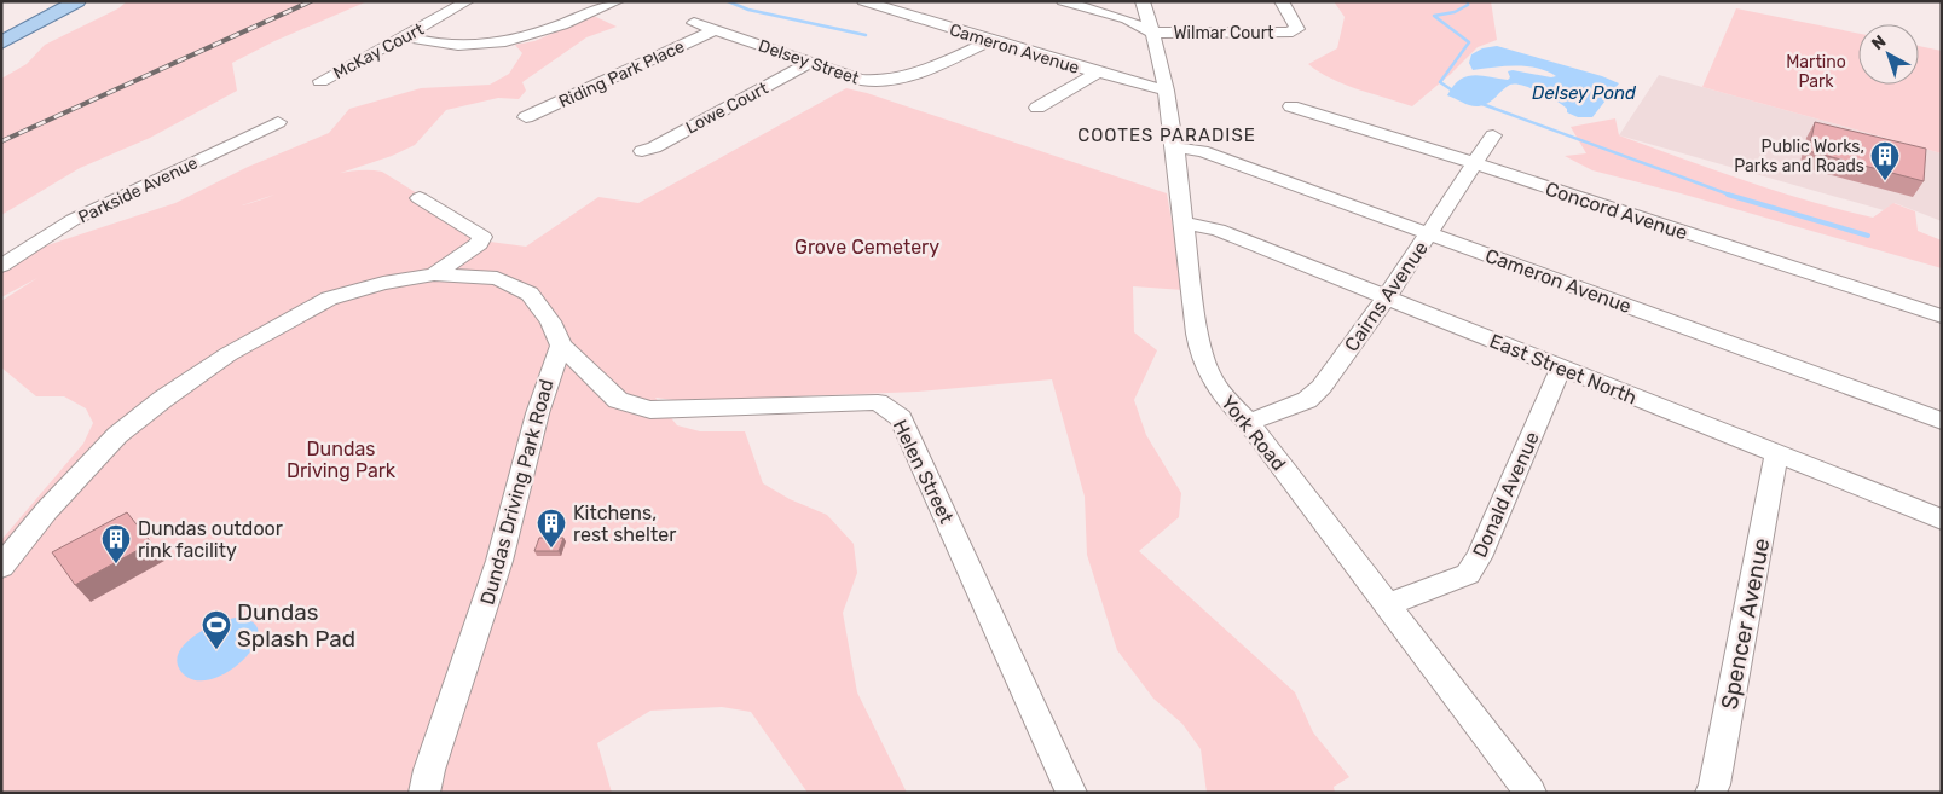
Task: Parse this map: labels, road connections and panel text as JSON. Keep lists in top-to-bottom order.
{
  "streets": {
    "street": [
      "Wilmar Court",
      "Cameron Avenue",
      "McKay Court",
      "Delsey Street",
      "Riding Park Place",
      "Lowe Court",
      "Parkside Avenue",
      "Concord Avenue",
      "Cairns Avenue",
      "East Street North",
      "York Road",
      "Helen Street",
      "Dundas Driving Park Road",
      "Donald Avenue",
      "Spencer Avenue"
    ]
  },
  "crossings": [
    ["Wilmar Court", "York Road"],
    ["Cameron Avenue", "Delsey Street"],
    ["Cameron Avenue", "Cairns Avenue"],
    ["Cameron Avenue", "York Road"],
    ["Delsey Street", "Riding Park Place"],
    ["Delsey Street", "Lowe Court"],
    ["Concord Avenue", "Cairns Avenue"],
    ["Cairns Avenue", "East Street North"],
    ["Cairns Avenue", "York Road"],
    ["East Street North", "York Road"],
    ["East Street North", "Donald Avenue"],
    ["East Street North", "Spencer Avenue"],
    ["York Road", "Donald Avenue"],
    ["Helen Street", "Dundas Driving Park Road"]
  ],
  "districts": ["COOTES PARADISE"],
  "water": ["Delsey Pond"],
  "parks": ["Martino Park", "Grove Cemetery", "Dundas Driving Park"],
  "places": {
    "building": ["Public Works, Parks and Roads", "Kitchens, rest shelter", "Dundas outdoor rink facility"],
    "sports": ["Dundas Splash Pad"]
  },
  "north": "top left"
}
